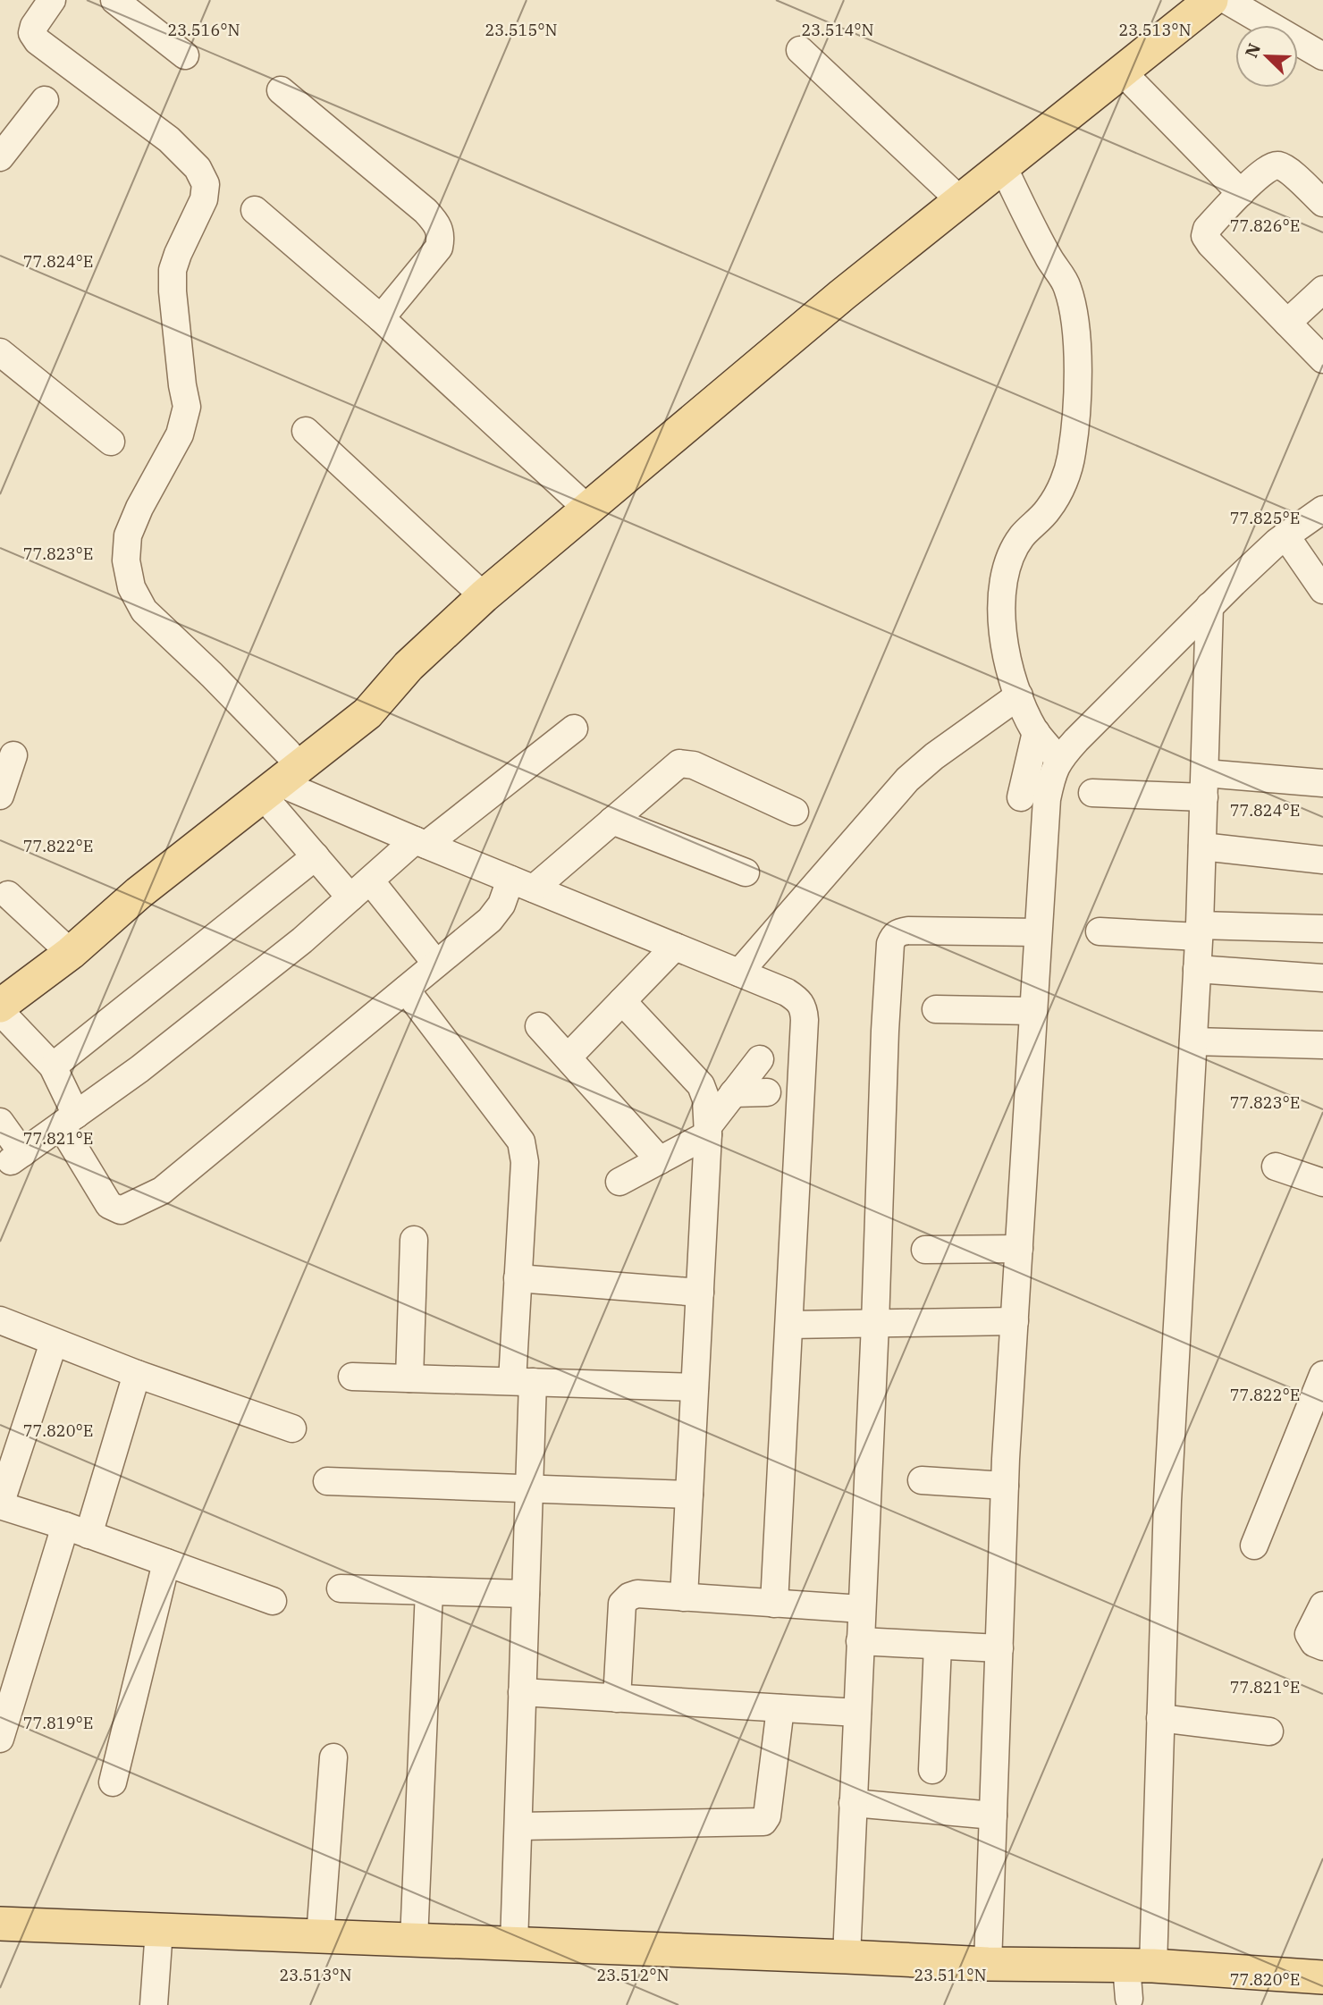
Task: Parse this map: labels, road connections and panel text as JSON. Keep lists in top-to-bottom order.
{
  "north": "top left",
  "coordinates": [
    "23.516°N",
    "23.513°N",
    "23.515°N",
    "23.514°N",
    "77.826°E",
    "77.824°E",
    "77.825°E",
    "77.823°E",
    "77.822°E",
    "77.821°E",
    "77.820°E",
    "77.819°E",
    "23.512°N",
    "23.511°N"
  ]
}
